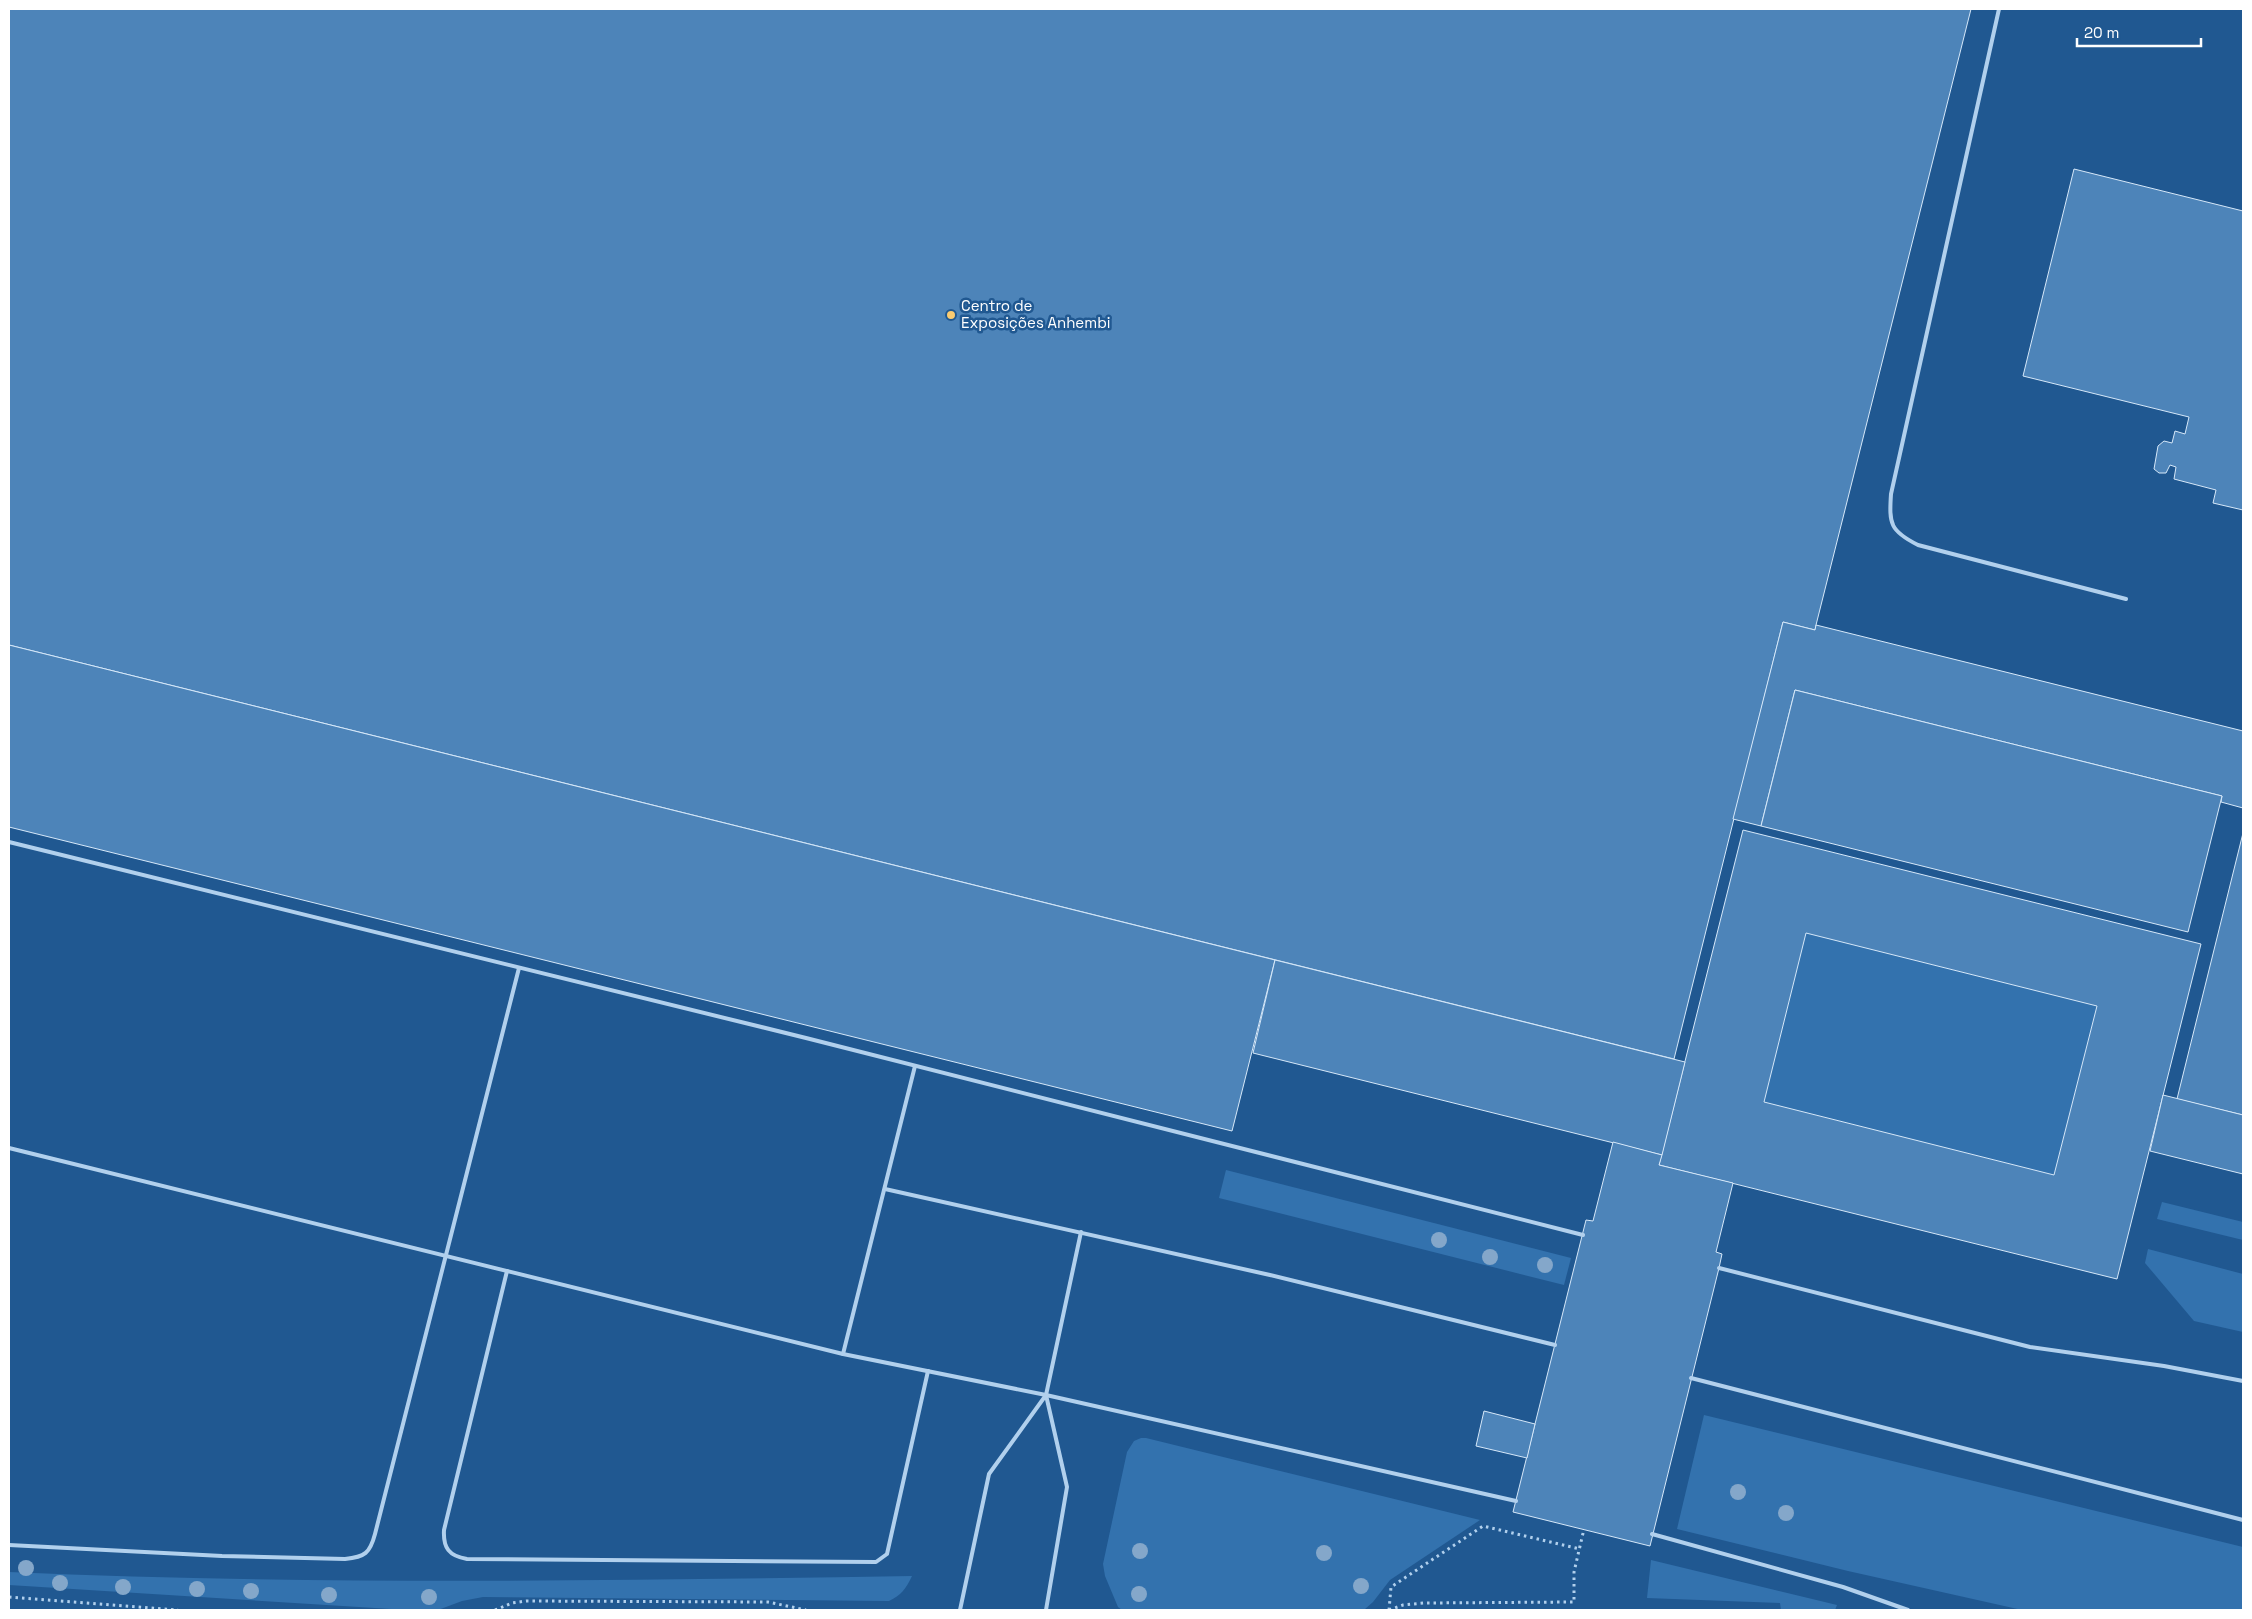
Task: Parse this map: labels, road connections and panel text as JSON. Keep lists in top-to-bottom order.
{
  "places": ["Centro de Exposições Anhembi"],
  "scale_bar": "20 m"
}
